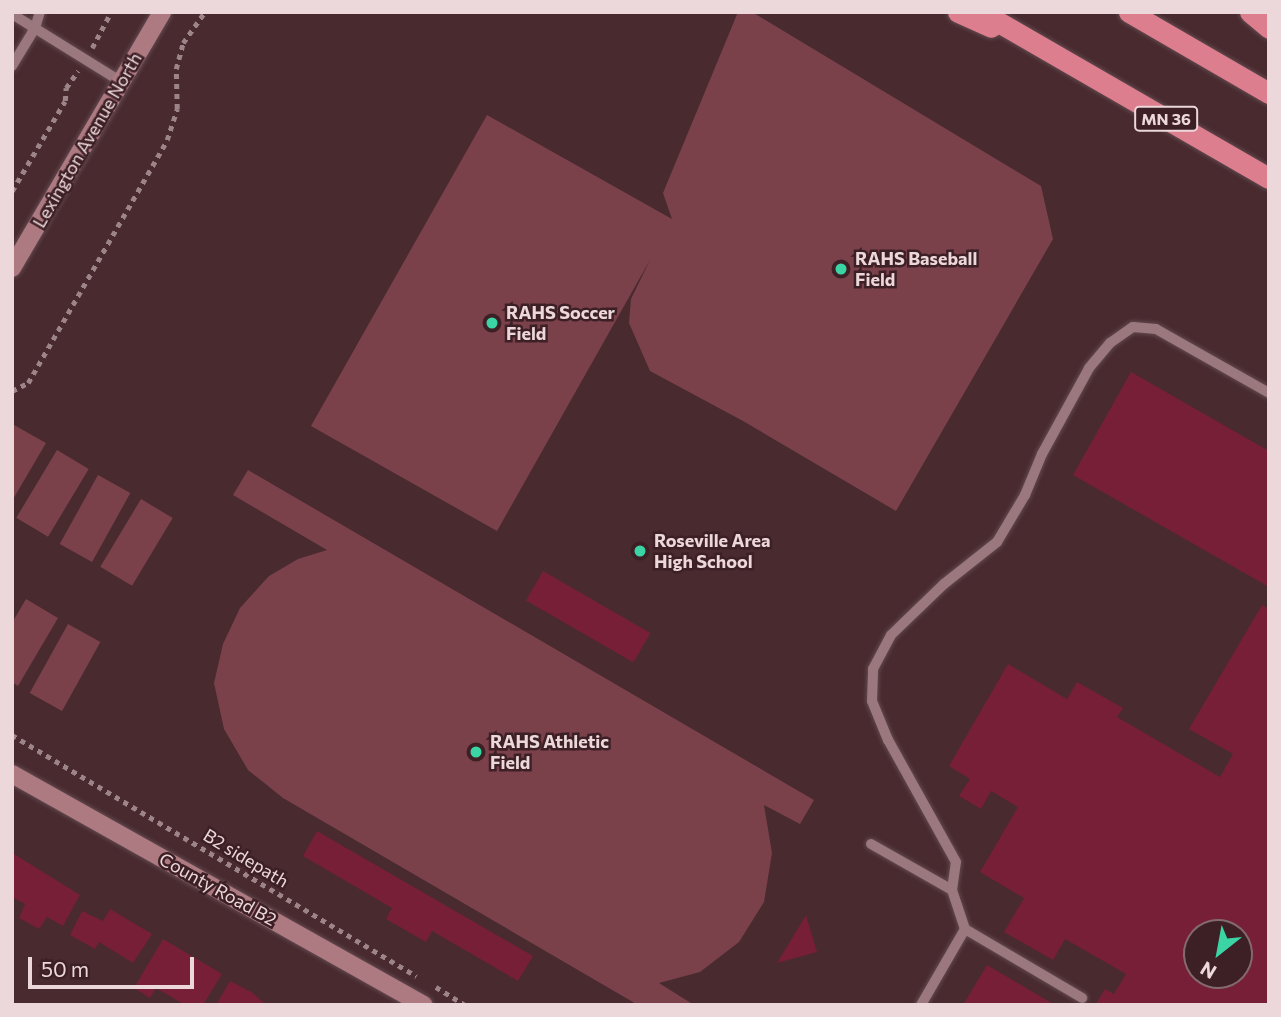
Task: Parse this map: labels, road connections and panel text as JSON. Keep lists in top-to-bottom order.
{
  "streets": {
    "highway": ["MN 36"],
    "street": ["Lexington Avenue North", "County Road B2"],
    "path": ["B2 sidepath"]
  },
  "places": [
    "RAHS Baseball Field",
    "RAHS Soccer Field",
    "Roseville Area High School",
    "RAHS Athletic Field"
  ],
  "scale_bar": "50 m",
  "north": "bottom left"
}
